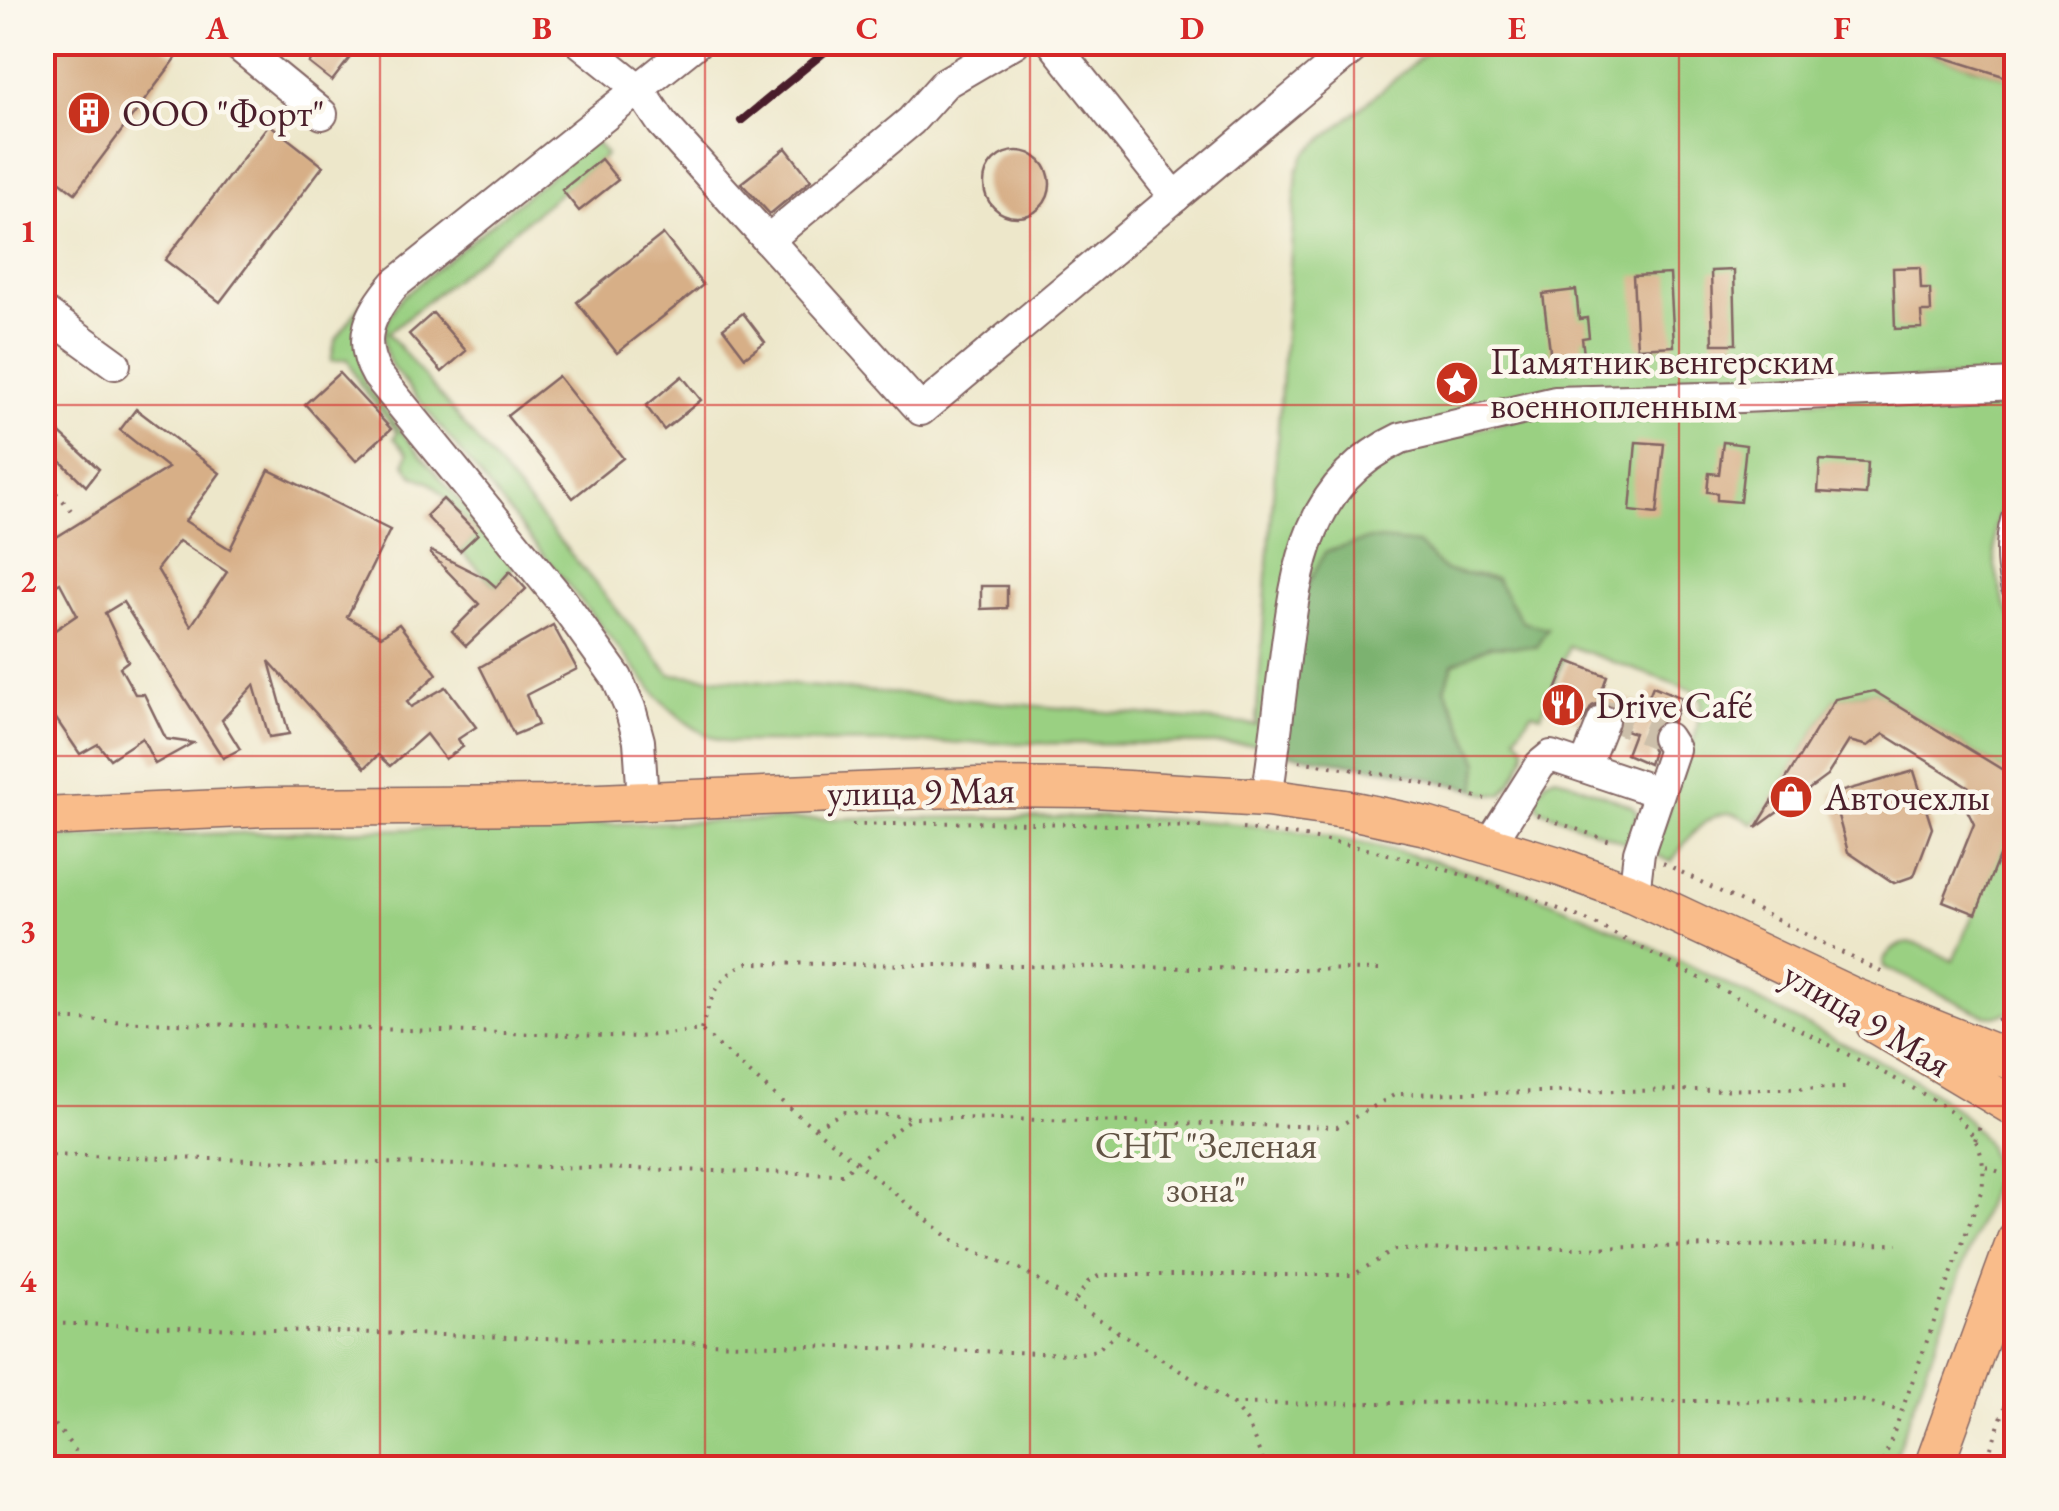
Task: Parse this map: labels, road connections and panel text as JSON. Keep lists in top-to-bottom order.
{
  "streets": {
    "main road": ["улица 9 Мая"]
  },
  "parks": ["СНТ \"Зеленая зона\""],
  "places": {
    "building": ["ООО \"Форт\""],
    "place": ["Памятник венгерским военнопленным"],
    "restaurant": ["Drive Café"],
    "shop": ["Авточехлы"]
  },
  "grid": {
    "columns": [
      "A",
      "B",
      "C",
      "D",
      "E",
      "F"
    ],
    "rows": [
      "1",
      "2",
      "3",
      "4"
    ]
  }
}
